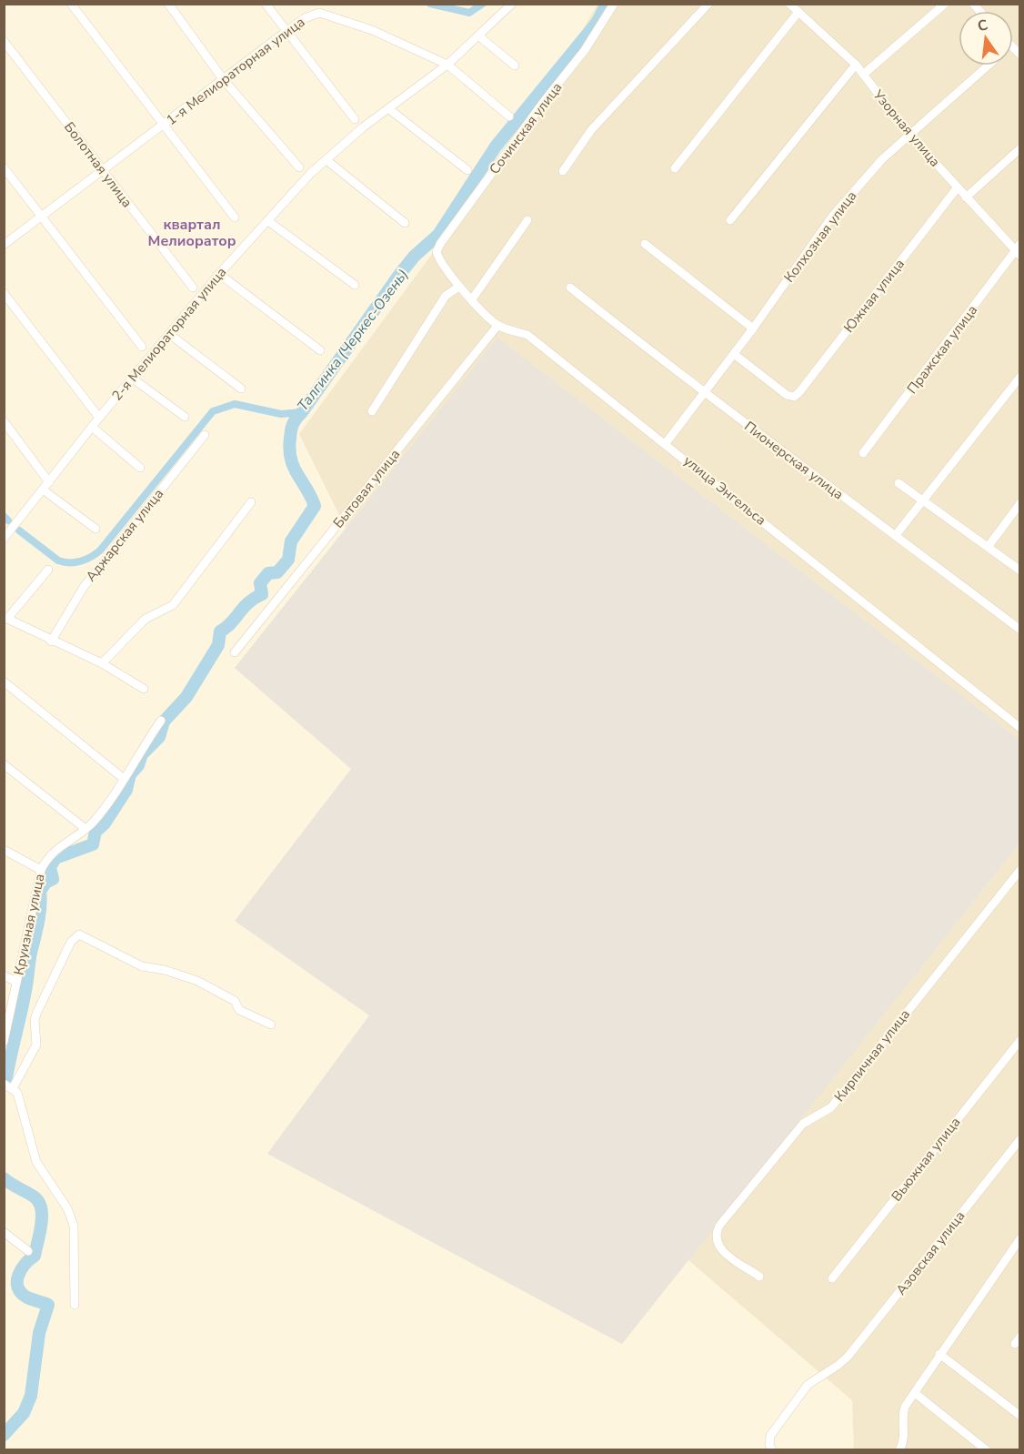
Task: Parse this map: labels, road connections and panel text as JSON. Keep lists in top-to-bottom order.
{
  "streets": {
    "street": [
      "1-я Мелиораторная улица",
      "Сочинская улица",
      "Узорная улица",
      "Болотная улица",
      "Колхозная улица",
      "Южная улица",
      "2-я Мелиораторная улица",
      "Пражская улица",
      "Пионерская улица",
      "Бытовая улица",
      "улица Энгельса",
      "Аджарская улица",
      "Круизная улица",
      "Кирпичная улица",
      "Вьюжная улица",
      "Азовская улица"
    ]
  },
  "crossings": [
    ["1-я Мелиораторная улица", "Болотная улица"],
    ["1-я Мелиораторная улица", "2-я Мелиораторная улица"],
    ["Сочинская улица", "улица Энгельса"],
    ["Узорная улица", "Колхозная улица"],
    ["Узорная улица", "Южная улица"],
    ["Узорная улица", "Пражская улица"],
    ["Колхозная улица", "Южная улица"],
    ["Колхозная улица", "Пионерская улица"],
    ["Колхозная улица", "улица Энгельса"],
    ["Бытовая улица", "улица Энгельса"]
  ],
  "districts": ["квартал Мелиоратор"],
  "water": ["Талгинка (Черкес-Озень)"],
  "north": "top"
}
